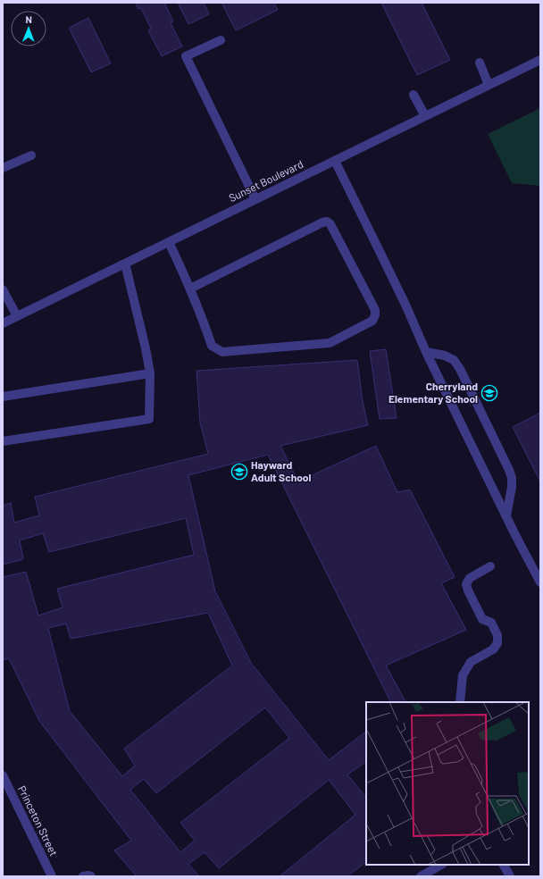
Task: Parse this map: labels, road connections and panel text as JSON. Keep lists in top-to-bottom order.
{
  "streets": {
    "street": ["Sunset Boulevard", "Princeton Street"]
  },
  "places": {
    "school or university": ["Cherryland Elementary School", "Hayward Adult School"]
  },
  "north": "top"
}
